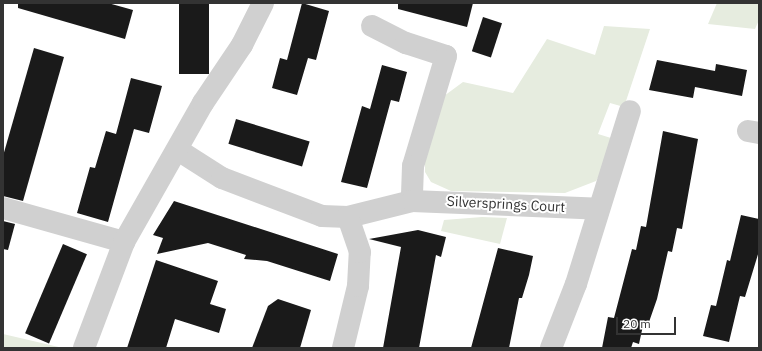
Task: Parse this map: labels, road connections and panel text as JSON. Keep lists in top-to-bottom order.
{
  "streets": {
    "street": ["Silversprings Court"]
  },
  "scale_bar": "20 m"
}
